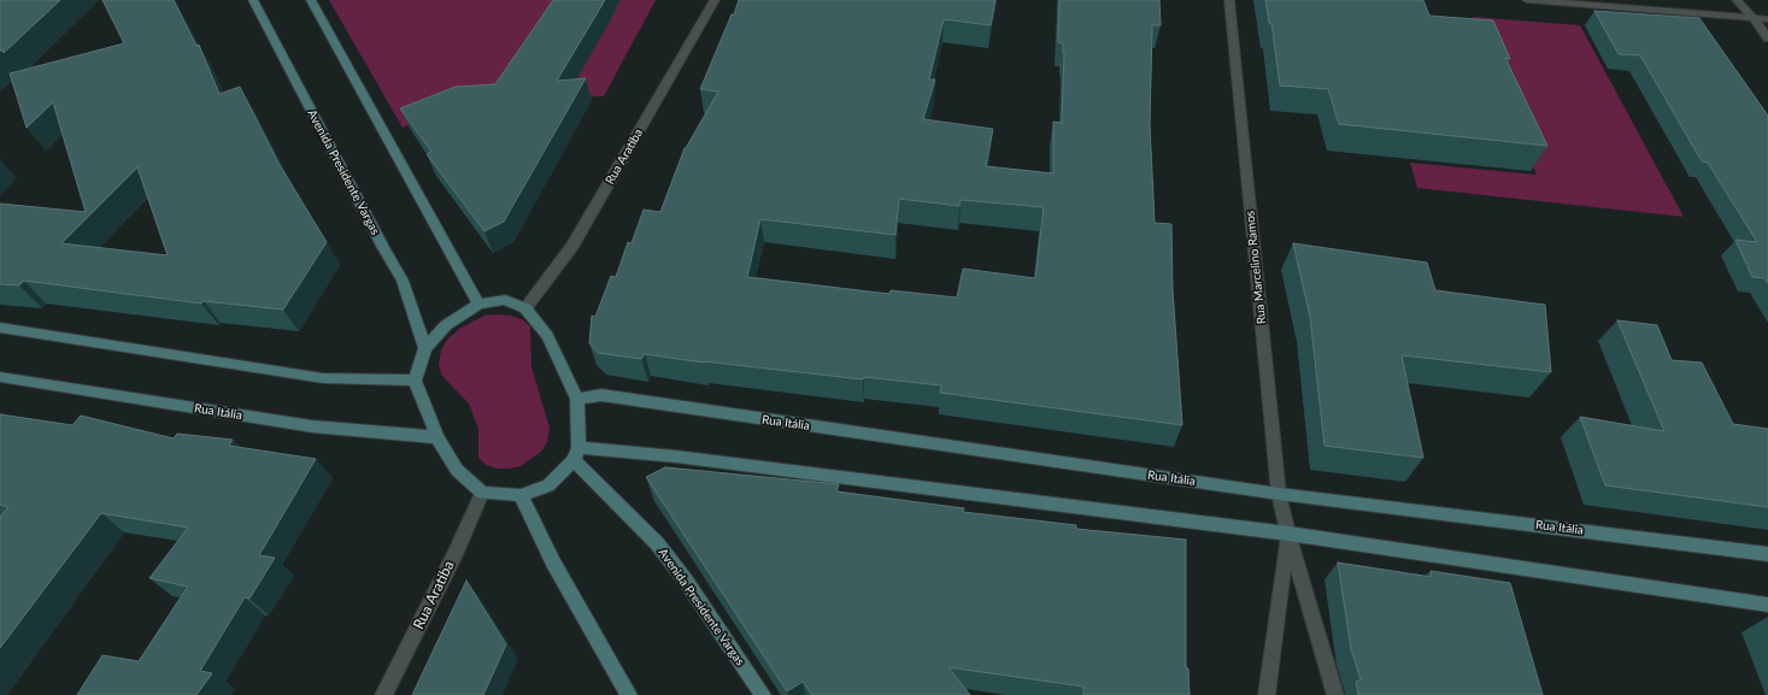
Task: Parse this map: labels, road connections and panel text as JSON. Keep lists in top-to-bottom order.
{
  "streets": {
    "main road": ["Avenida Presidente Vargas", "Rua Itália"],
    "street": ["Rua Aratiba", "Rua Marcelino Ramos"]
  },
  "crossings": [
    ["Rua Marcelino Ramos", "Rua Itália"]
  ]
}
